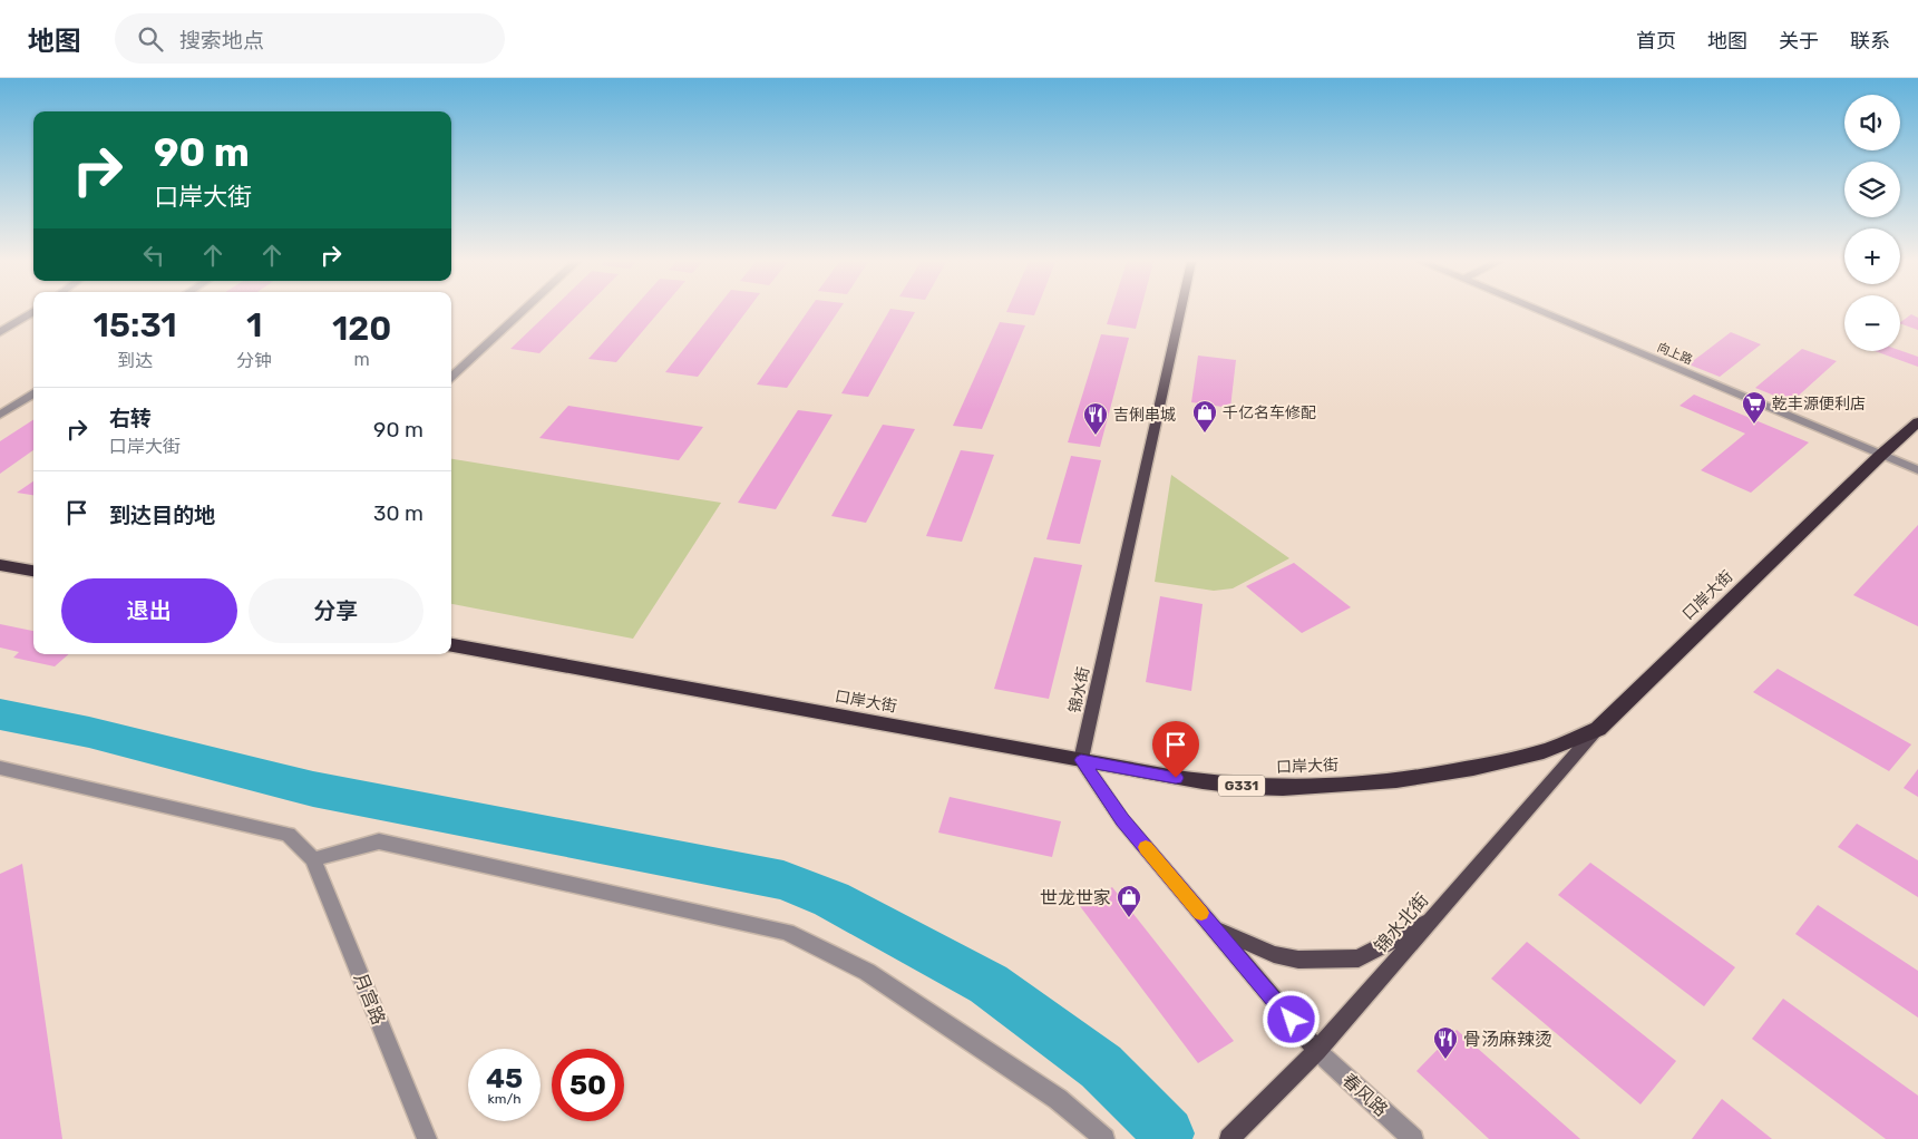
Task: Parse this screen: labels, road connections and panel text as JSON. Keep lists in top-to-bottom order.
{
  "streets": {
    "highway": ["口岸大街", "G331"],
    "main road": ["锦水街", "锦水北街"],
    "street": ["向上路", "月宫路", "春风路"]
  },
  "crossings": [
    ["向上路", "口岸大街"],
    ["口岸大街", "锦水街"],
    ["口岸大街", "锦水北街"],
    ["锦水北街", "春风路"]
  ],
  "places": {
    "supermarket": ["乾丰源便利店"],
    "shop": ["千亿名车修配", "世龙世家"],
    "restaurant": ["吉俐串城", "骨汤麻辣烫"]
  },
  "page": {
    "header": "地图",
    "search": "搜索地点",
    "nav": [
      "首页",
      "地图",
      "关于",
      "联系"
    ],
    "map_buttons": ["+", "−"],
    "turn": ["90 m", "口岸大街"],
    "eta": [
      "15:31",
      "到达",
      "1",
      "分钟",
      "120",
      "m"
    ],
    "list": [
      {
        "name": "右转",
        "note": "口岸大街",
        "value": "90 m"
      },
      {
        "name": "到达目的地",
        "value": "30 m"
      }
    ],
    "buttons": ["退出", "分享"],
    "speed": "45 km/h",
    "limit": "50"
  }
}
